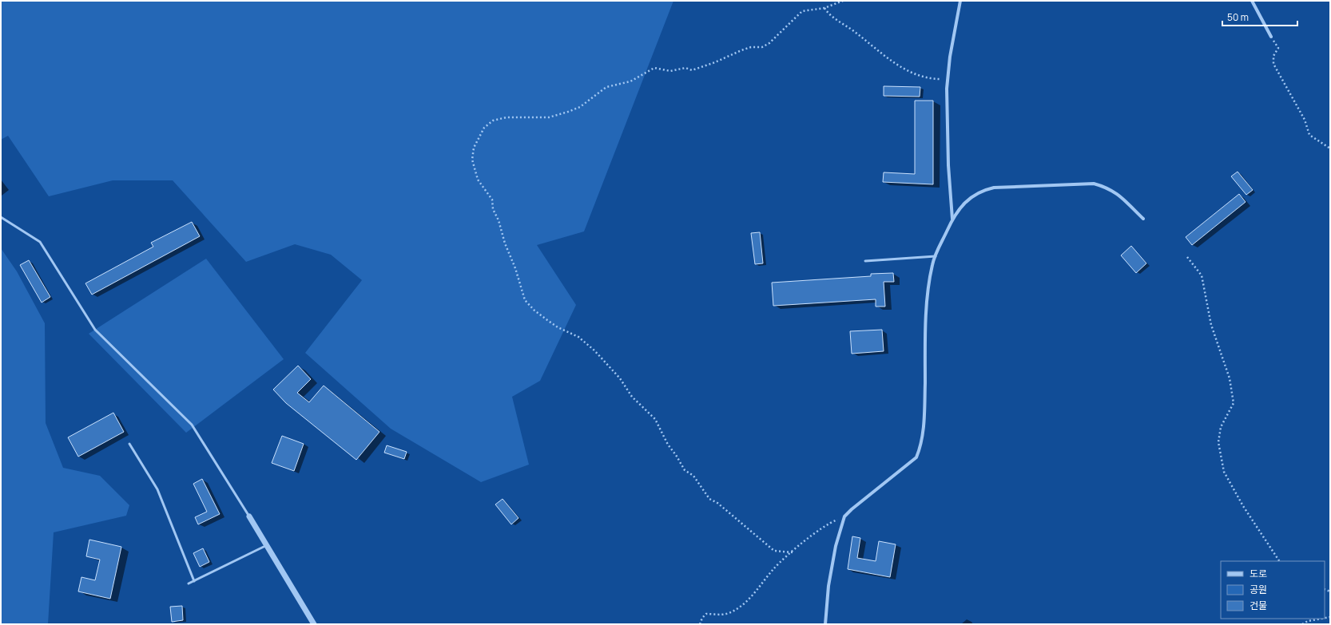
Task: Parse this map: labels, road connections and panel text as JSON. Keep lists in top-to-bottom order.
{
  "legend": ["도로", "공원", "건물"],
  "scale_bar": "50 m"
}
